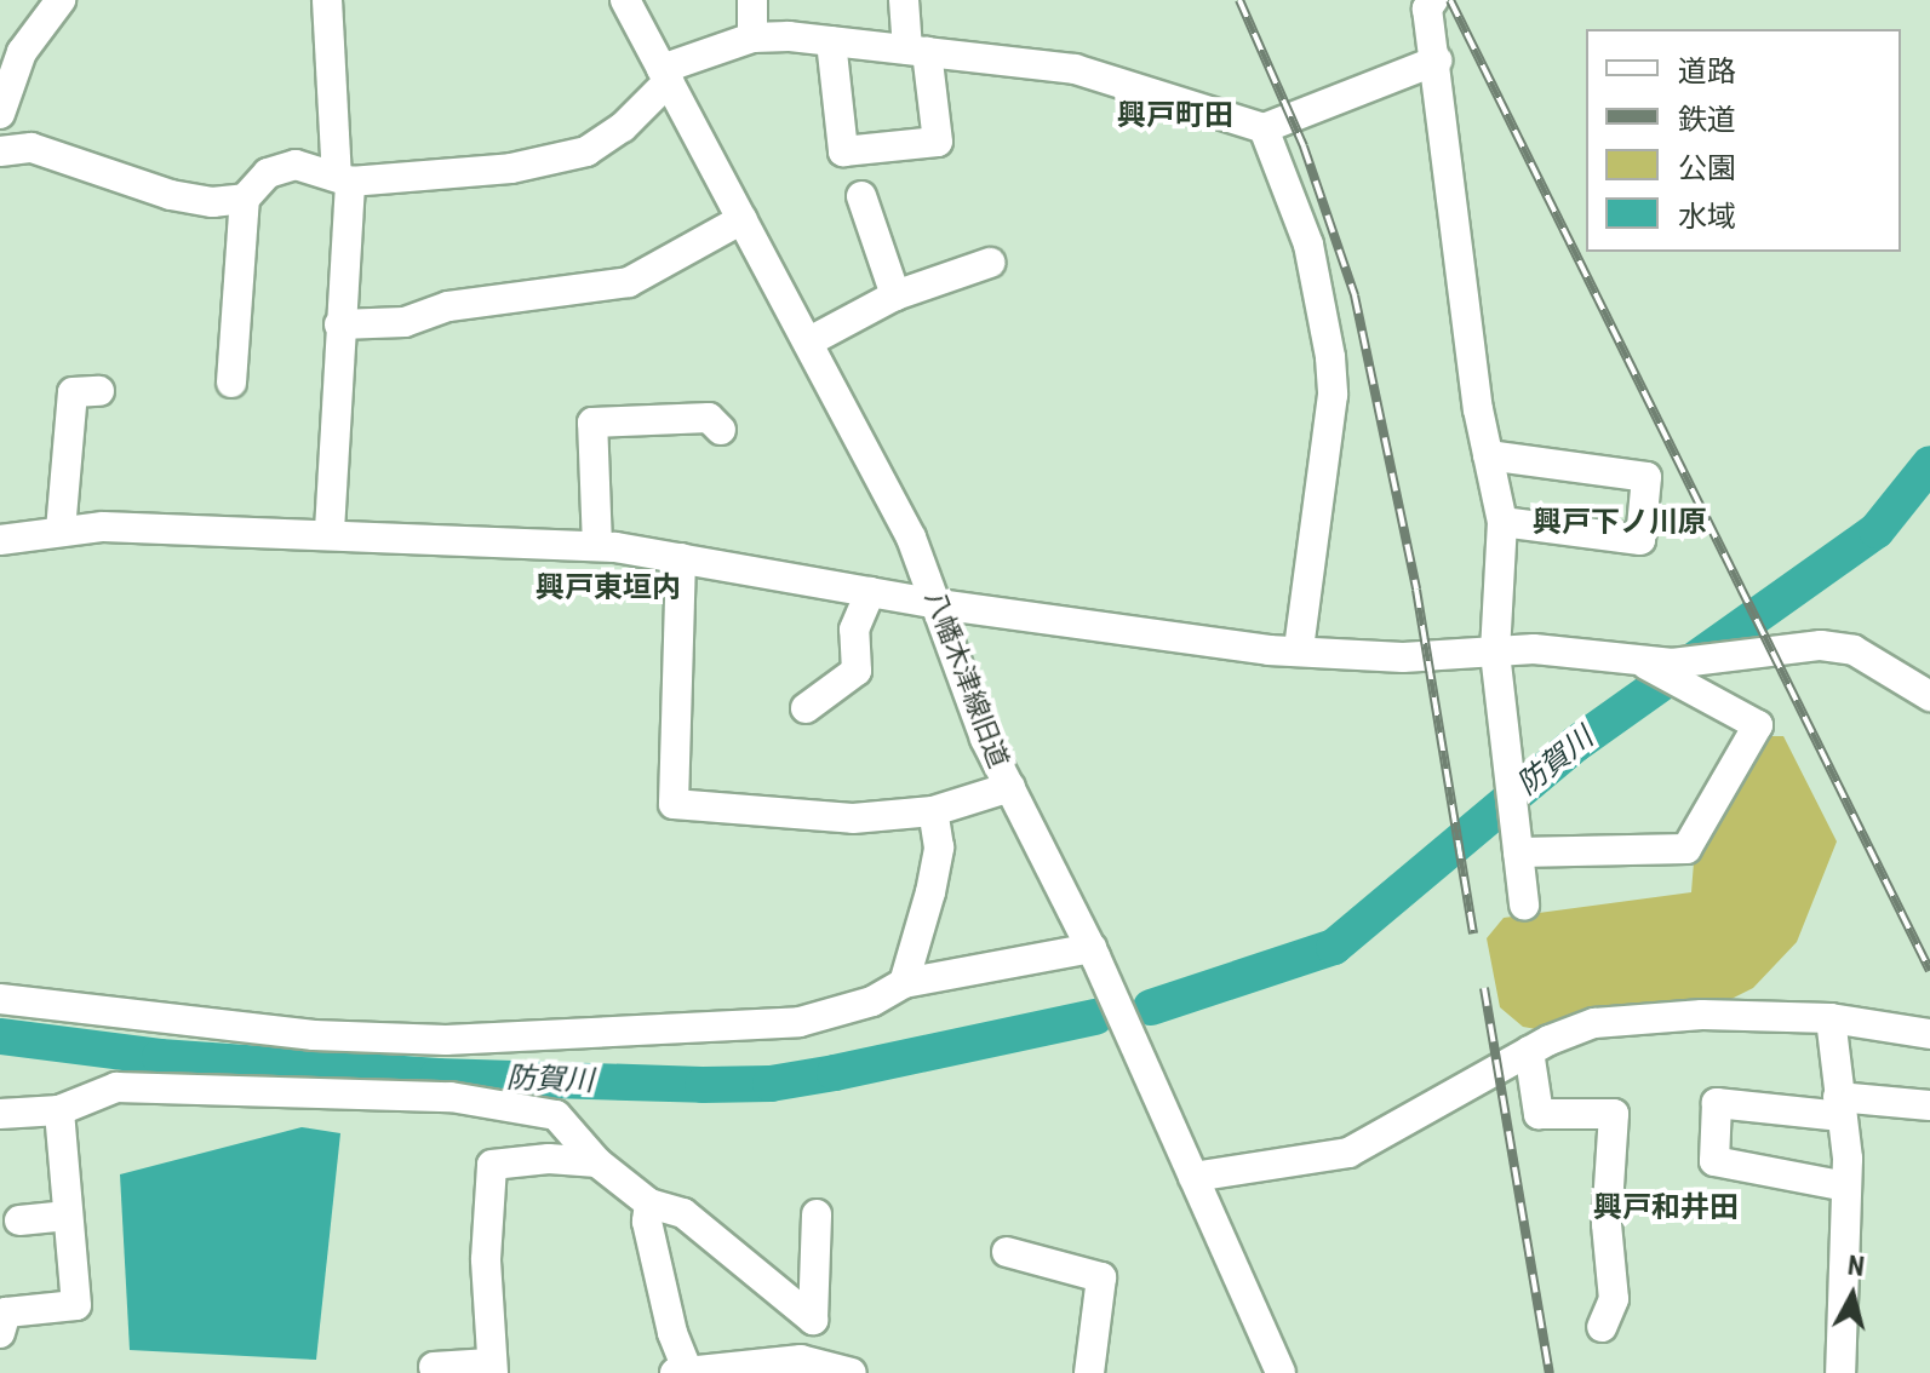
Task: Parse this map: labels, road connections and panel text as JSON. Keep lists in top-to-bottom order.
{
  "streets": {
    "street": ["八幡木津線旧道"]
  },
  "districts": [
    "興戸町田",
    "興戸下ノ川原",
    "興戸東垣内",
    "興戸和井田"
  ],
  "water": ["防賀川"],
  "legend": [
    "道路",
    "鉄道",
    "公園",
    "水域"
  ],
  "north": "top"
}
